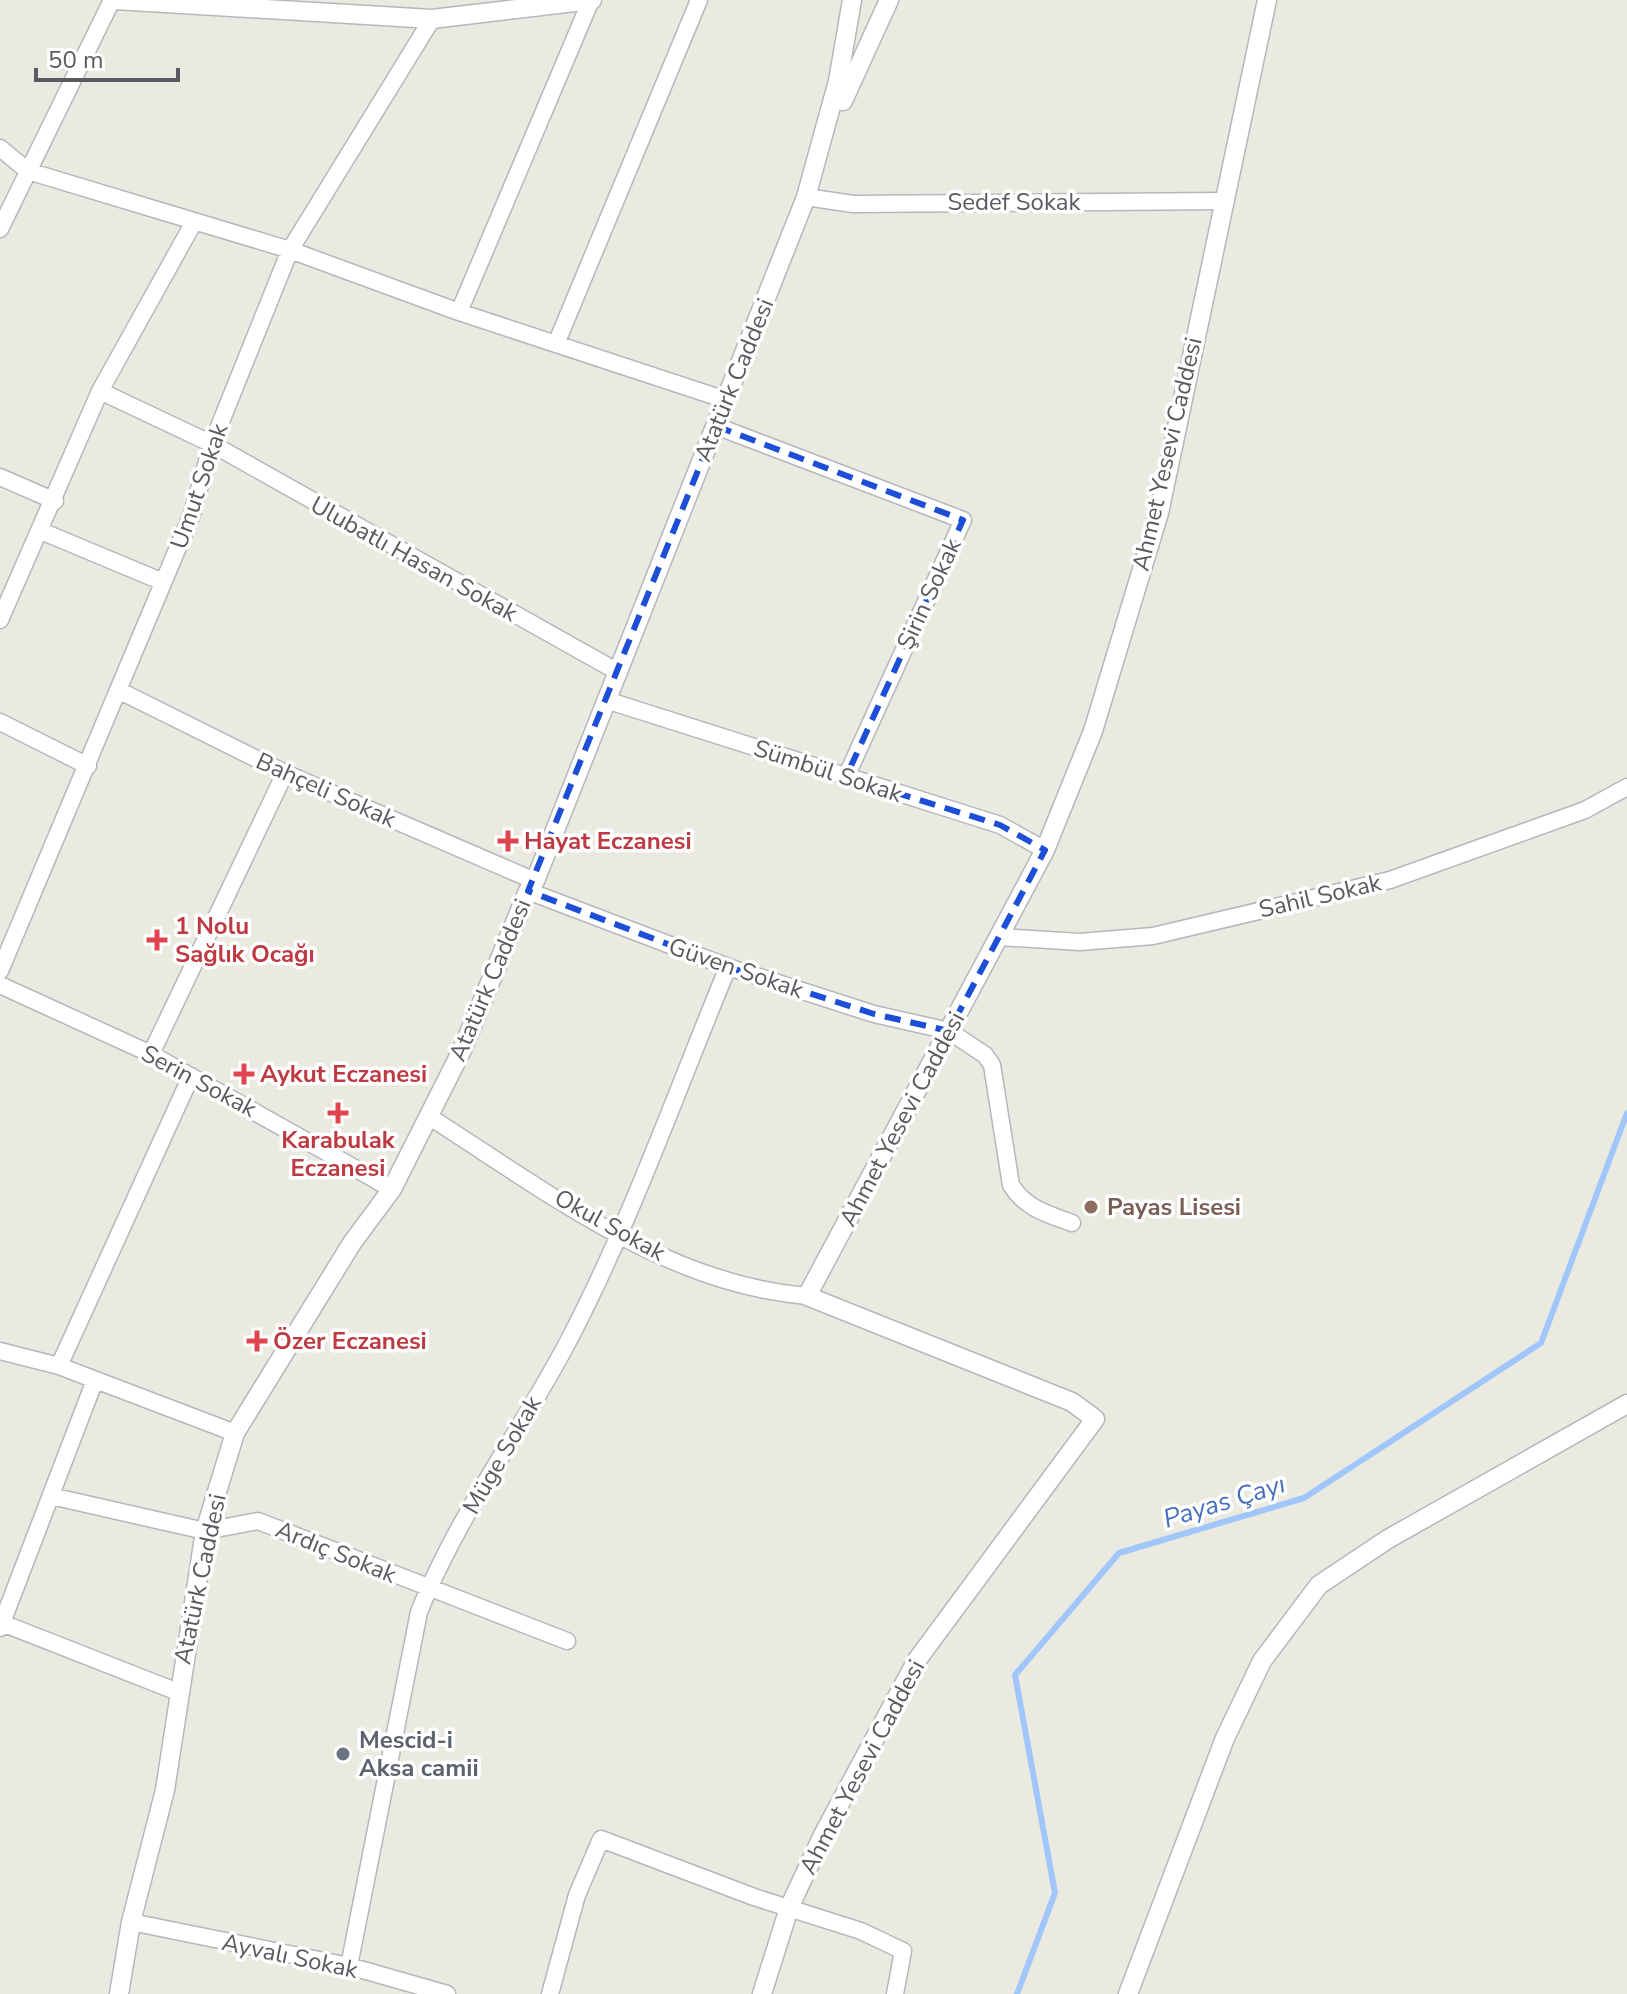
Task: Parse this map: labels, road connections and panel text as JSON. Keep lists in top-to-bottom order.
{
  "streets": {
    "street": [
      "Sedef Sokak",
      "Atatürk Caddesi",
      "Ahmet Yesevi Caddesi",
      "Umut Sokak",
      "Ulubatlı Hasan Sokak",
      "Şirin Sokak",
      "Sümbül Sokak",
      "Bahçeli Sokak",
      "Sahil Sokak",
      "Güven Sokak",
      "Serin Sokak",
      "Okul Sokak",
      "Müge Sokak",
      "Ardıç Sokak",
      "Ayvalı Sokak"
    ]
  },
  "crossings": [
    ["Sedef Sokak", "Atatürk Caddesi"],
    ["Sedef Sokak", "Ahmet Yesevi Caddesi"],
    ["Atatürk Caddesi", "Ulubatlı Hasan Sokak"],
    ["Atatürk Caddesi", "Şirin Sokak"],
    ["Atatürk Caddesi", "Sümbül Sokak"],
    ["Atatürk Caddesi", "Bahçeli Sokak"],
    ["Atatürk Caddesi", "Güven Sokak"],
    ["Atatürk Caddesi", "Serin Sokak"],
    ["Atatürk Caddesi", "Okul Sokak"],
    ["Atatürk Caddesi", "Ardıç Sokak"],
    ["Atatürk Caddesi", "Ayvalı Sokak"],
    ["Ahmet Yesevi Caddesi", "Sümbül Sokak"],
    ["Ahmet Yesevi Caddesi", "Sahil Sokak"],
    ["Ahmet Yesevi Caddesi", "Güven Sokak"],
    ["Ahmet Yesevi Caddesi", "Okul Sokak"],
    ["Umut Sokak", "Ulubatlı Hasan Sokak"],
    ["Umut Sokak", "Bahçeli Sokak"],
    ["Şirin Sokak", "Sümbül Sokak"],
    ["Bahçeli Sokak", "Güven Sokak"],
    ["Güven Sokak", "Müge Sokak"],
    ["Okul Sokak", "Müge Sokak"],
    ["Müge Sokak", "Ardıç Sokak"],
    ["Müge Sokak", "Ayvalı Sokak"]
  ],
  "water": ["Payas Çayı"],
  "places": {
    "health": [
      "Hayat Eczanesi",
      "1 Nolu Sağlık Ocağı",
      "Aykut Eczanesi",
      "Karabulak Eczanesi",
      "Özer Eczanesi"
    ],
    "other": ["Payas Lisesi", "Mescid-i Aksa camii"]
  },
  "scale_bar": "50 m"
}
